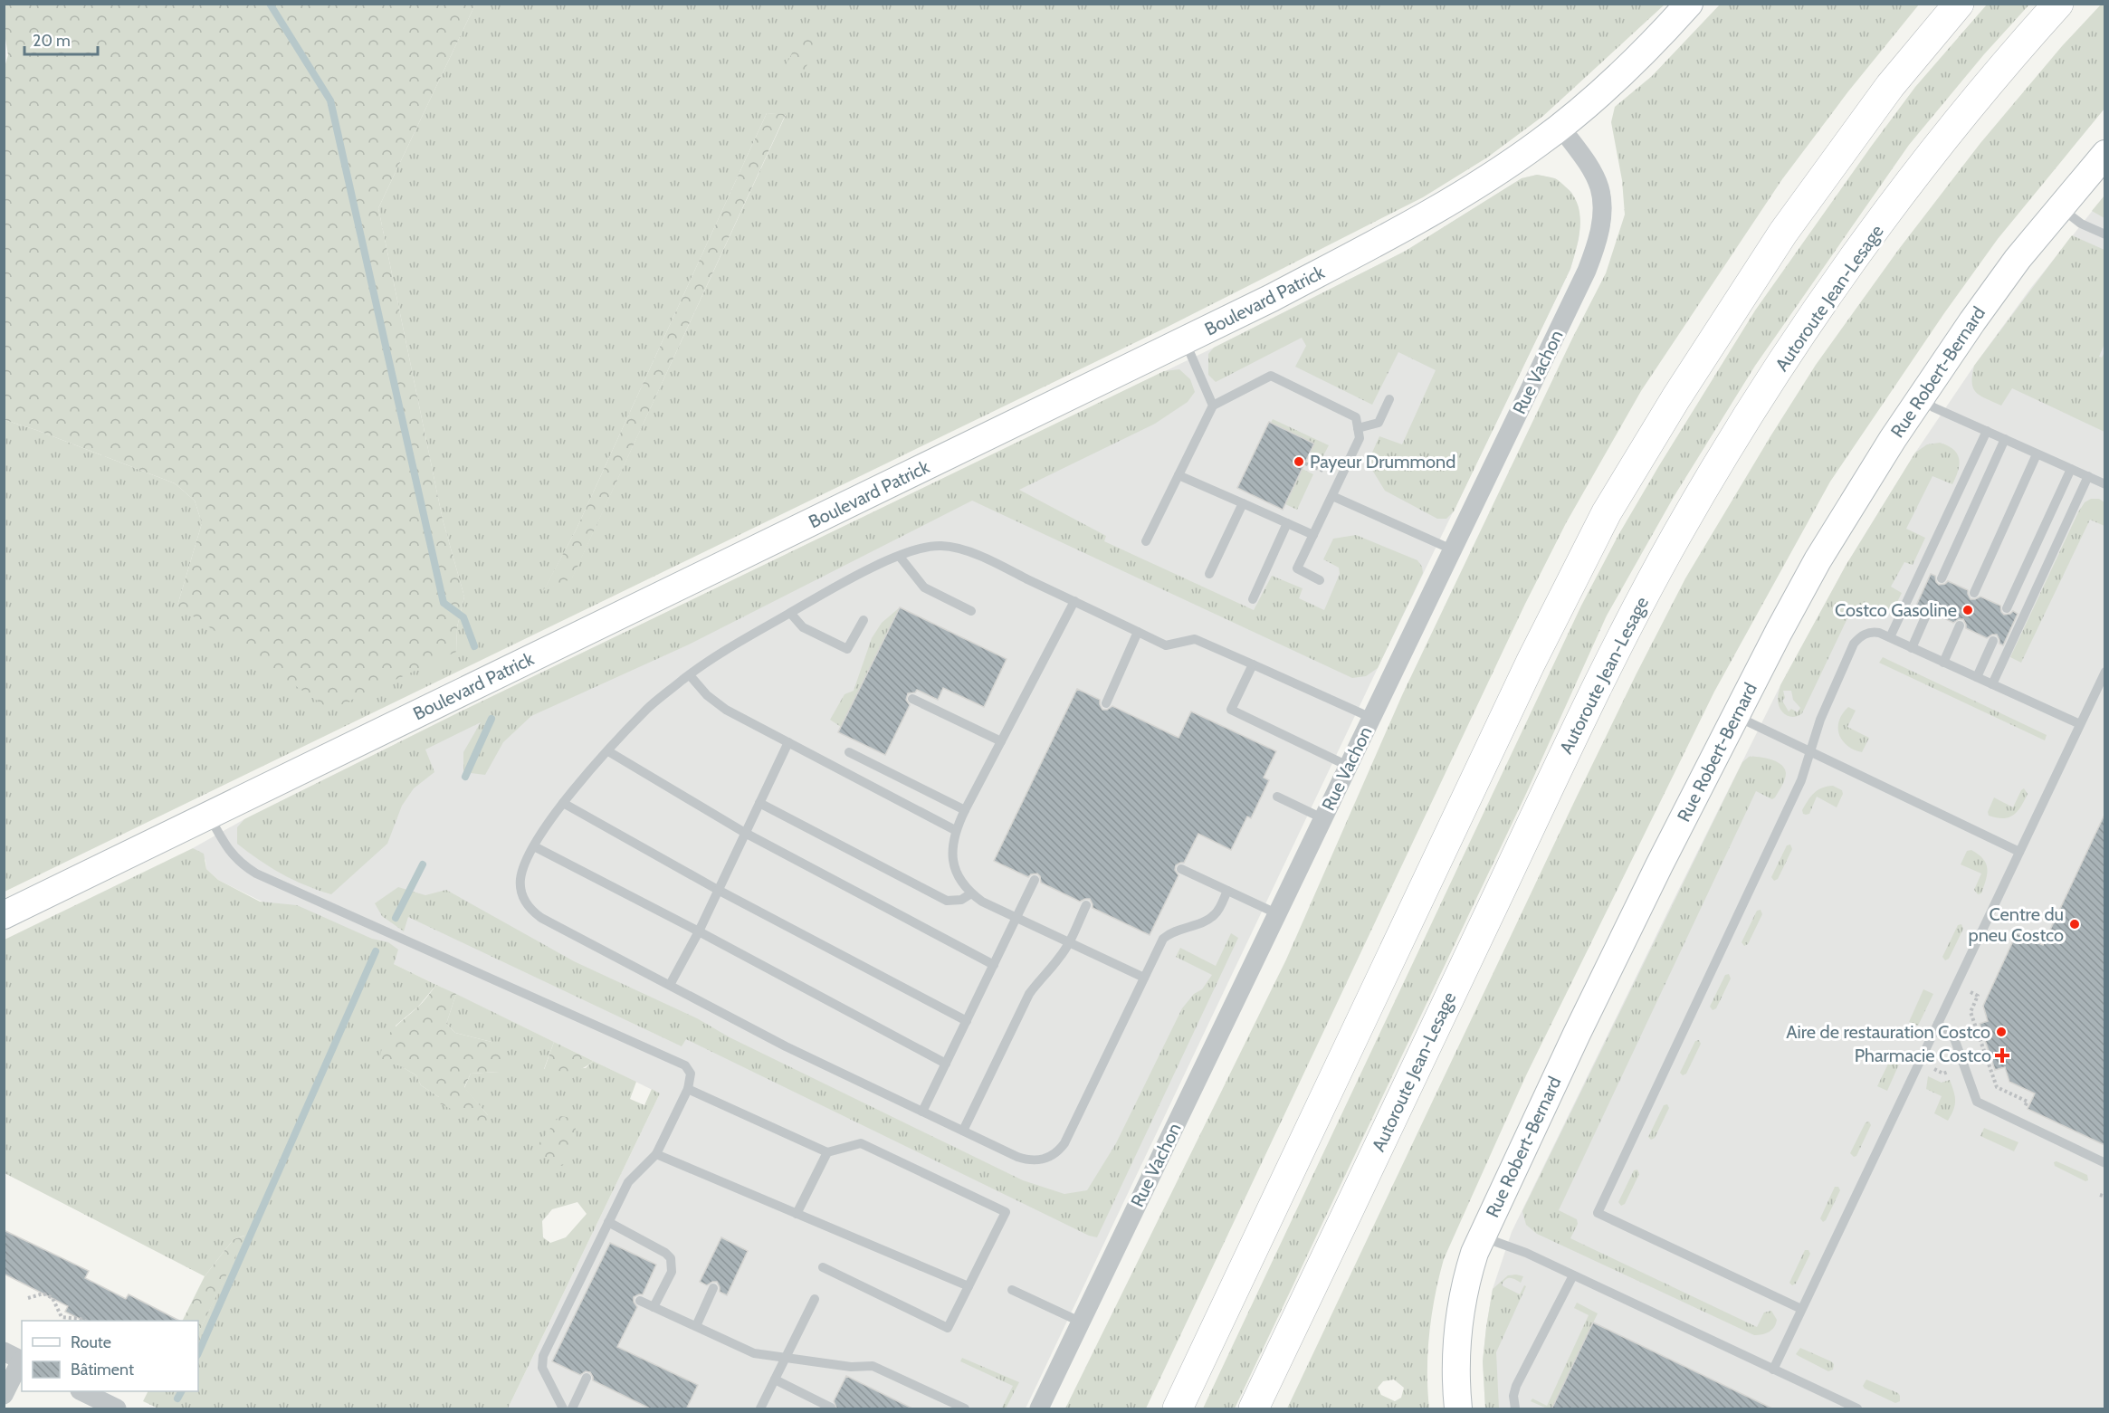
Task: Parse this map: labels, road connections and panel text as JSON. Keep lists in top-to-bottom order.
{
  "streets": {
    "highway": ["Autoroute Jean-Lesage"],
    "street": ["Boulevard Patrick", "Rue Vachon", "Rue Robert-Bernard"]
  },
  "crossings": [
    ["Boulevard Patrick", "Rue Vachon"]
  ],
  "places": {
    "other": [
      "Payeur Drummond",
      "Costco Gasoline",
      "Centre du pneu Costco",
      "Aire de restauration Costco"
    ],
    "health": ["Pharmacie Costco"]
  },
  "legend": ["Route", "Bâtiment"],
  "scale_bar": "20 m"
}
